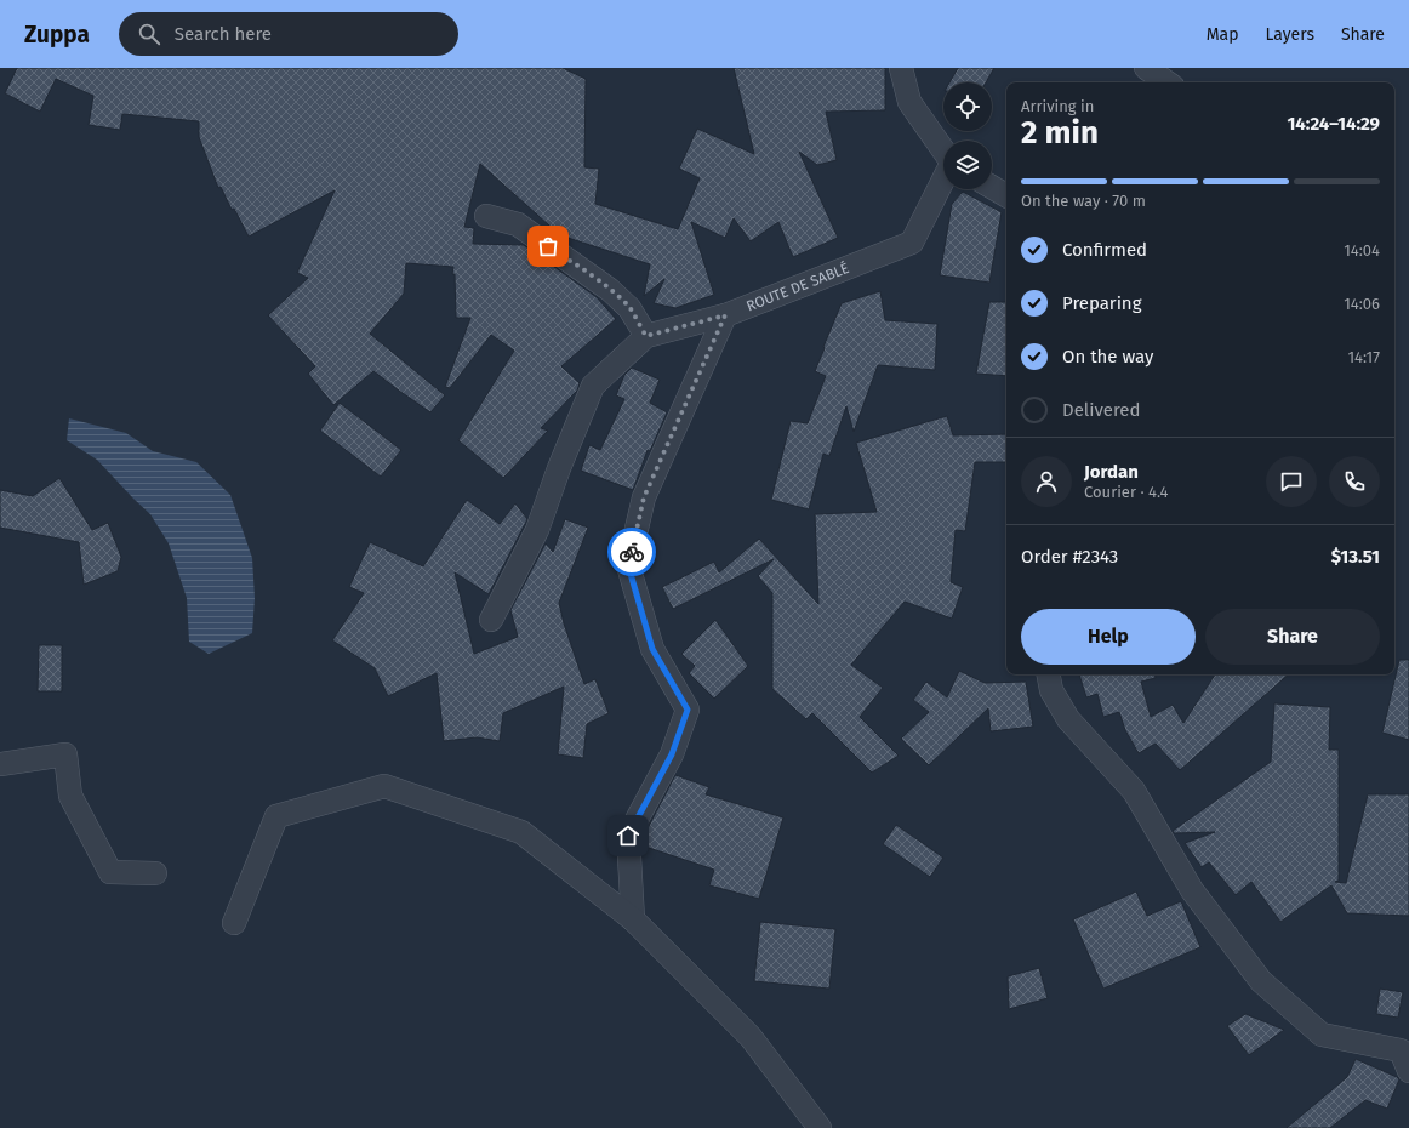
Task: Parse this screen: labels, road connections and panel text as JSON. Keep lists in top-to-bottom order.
{
  "streets": {
    "street": ["ROUTE DE SABLÉ"]
  },
  "page": {
    "header": "Zuppa",
    "search": "Search here",
    "nav": ["Map", "Layers", "Share"],
    "heading": ["2 min", "Arriving in", "14:24–14:29"],
    "panel": [
      "Jordan",
      "Courier · 4.4",
      "Order #2343",
      "$13.51"
    ],
    "bar": "On the way · 70 m",
    "list": [
      ["Confirmed", "14:04"],
      ["Preparing", "14:06"],
      ["On the way", "14:17"],
      "Delivered"
    ],
    "buttons": ["Help", "Share"]
  }
}
